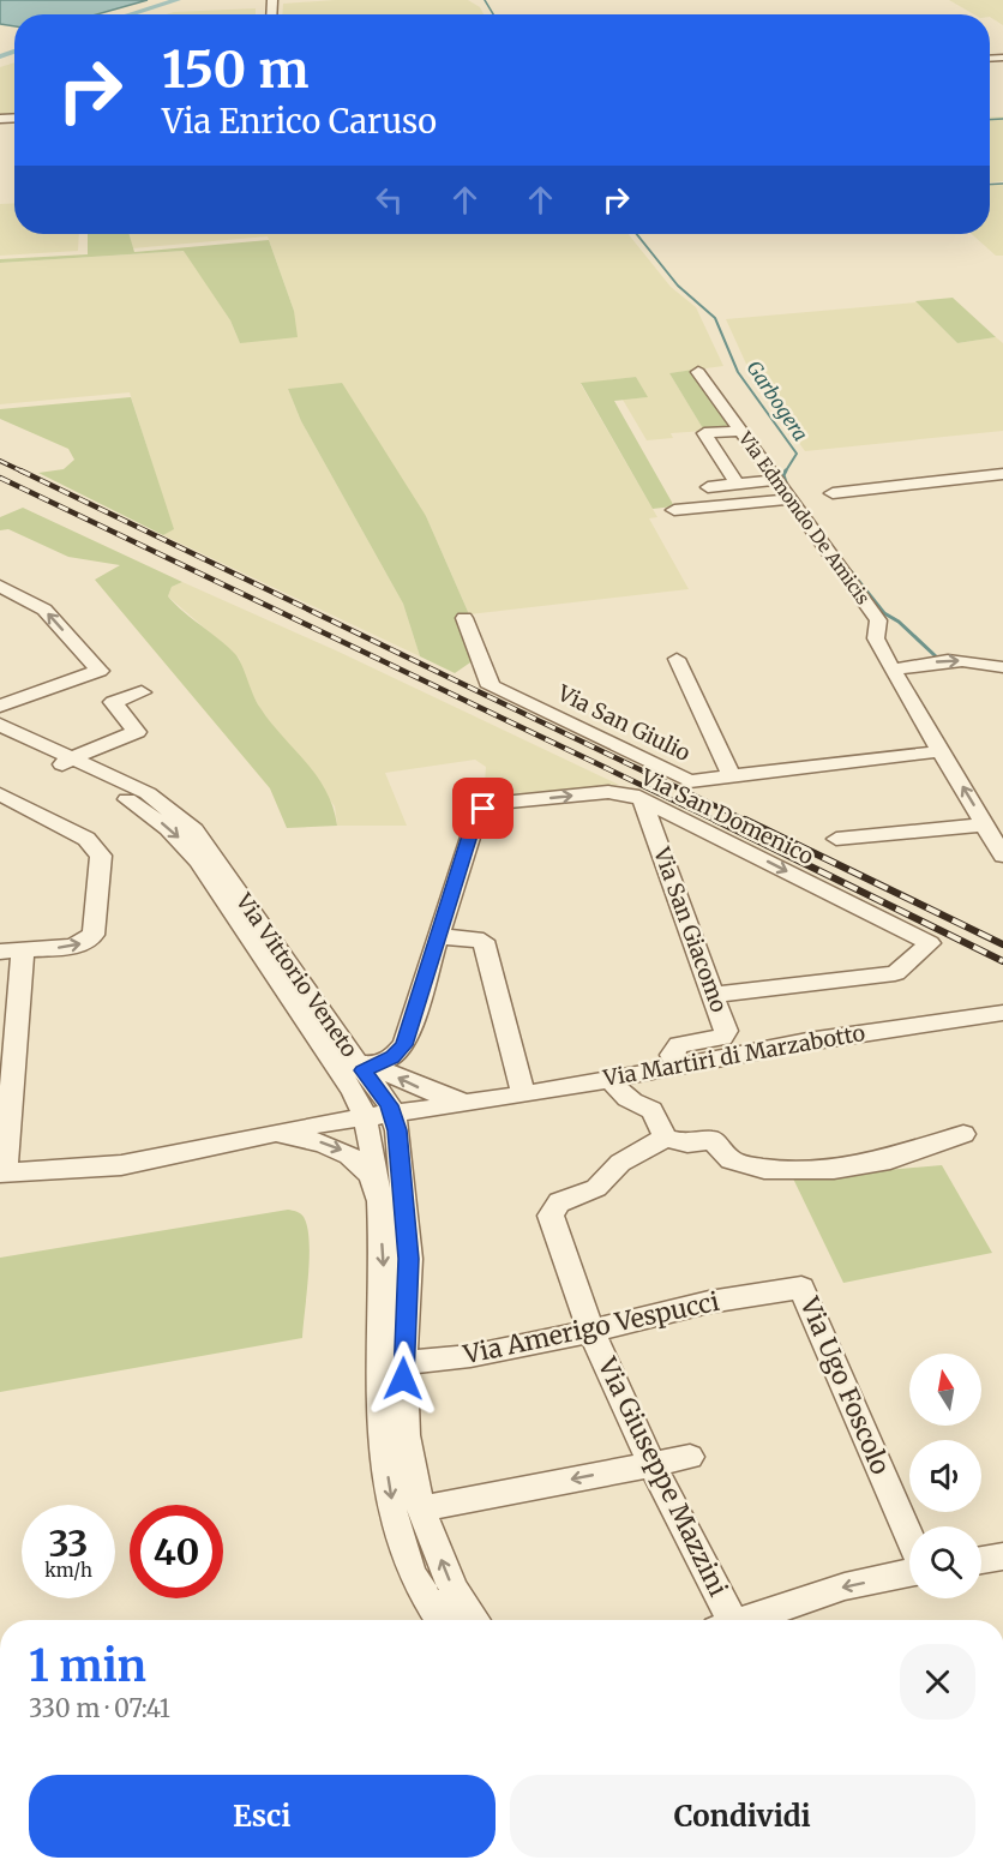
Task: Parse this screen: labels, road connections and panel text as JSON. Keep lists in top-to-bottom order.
{
  "streets": {
    "street": [
      "Via Edmondo De Amicis",
      "Via San Giulio",
      "Via San Domenico",
      "Via San Giacomo",
      "Via Vittorio Veneto",
      "Via Martiri di Marzabotto",
      "Via Amerigo Vespucci",
      "Via Ugo Foscolo",
      "Via Giuseppe Mazzini"
    ]
  },
  "crossings": [
    ["Via Edmondo De Amicis", "Via San Giulio"],
    ["Via San Domenico", "Via San Giacomo"],
    ["Via San Giacomo", "Via Martiri di Marzabotto"],
    ["Via Vittorio Veneto", "Via Martiri di Marzabotto"],
    ["Via Vittorio Veneto", "Via Amerigo Vespucci"],
    ["Via Amerigo Vespucci", "Via Ugo Foscolo"],
    ["Via Amerigo Vespucci", "Via Giuseppe Mazzini"]
  ],
  "water": ["Garbogera"],
  "north": "top",
  "page": {
    "turn": ["150 m", "Via Enrico Caruso"],
    "speed": "33 km/h",
    "limit": "40",
    "heading": ["1 min", "330 m · 07:41"],
    "buttons": ["Esci", "Condividi"]
  }
}
